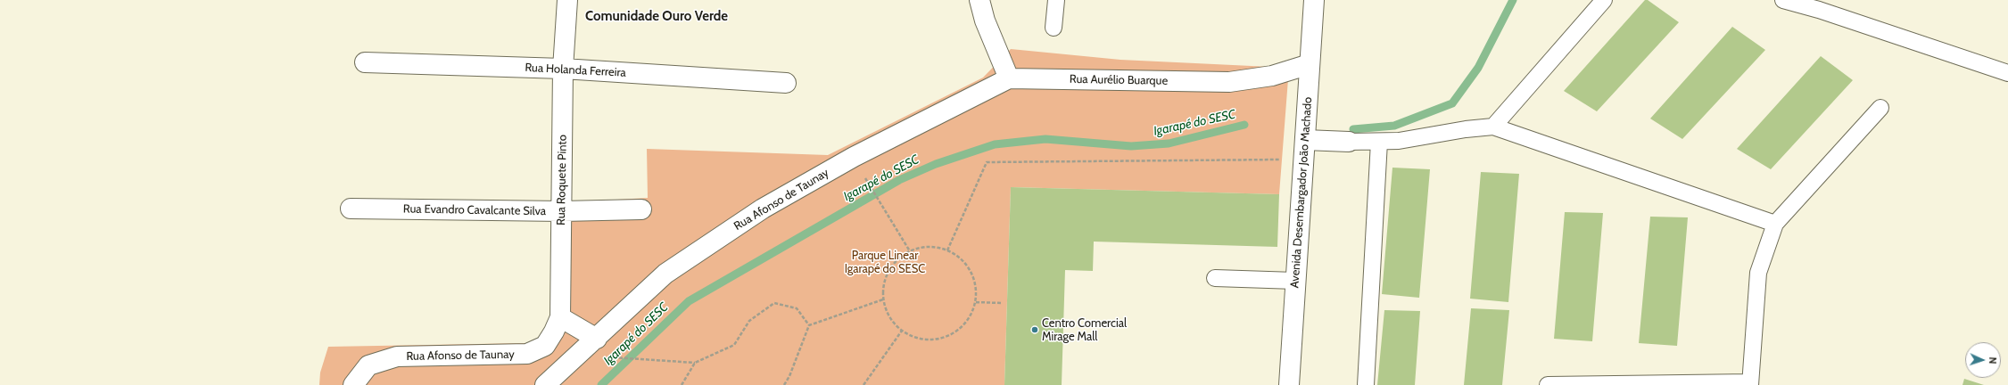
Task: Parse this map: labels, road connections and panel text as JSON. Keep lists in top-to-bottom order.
{
  "streets": {
    "street": [
      "Rua Holanda Ferreira",
      "Rua Aurélio Buarque",
      "Rua Roquete Pinto",
      "Avenida Desembargador João Machado",
      "Rua Afonso de Taunay",
      "Rua Evandro Cavalcante Silva"
    ]
  },
  "crossings": [
    ["Rua Holanda Ferreira", "Rua Roquete Pinto"],
    ["Rua Aurélio Buarque", "Avenida Desembargador João Machado"],
    ["Rua Aurélio Buarque", "Rua Afonso de Taunay"],
    ["Rua Roquete Pinto", "Rua Afonso de Taunay"],
    ["Rua Roquete Pinto", "Rua Evandro Cavalcante Silva"]
  ],
  "districts": ["Comunidade Ouro Verde"],
  "water": ["Igarapé do SESC"],
  "parks": ["Parque Linear Igarapé do SESC"],
  "places": ["Centro Comercial Mirage Mall"],
  "north": "right"
}
